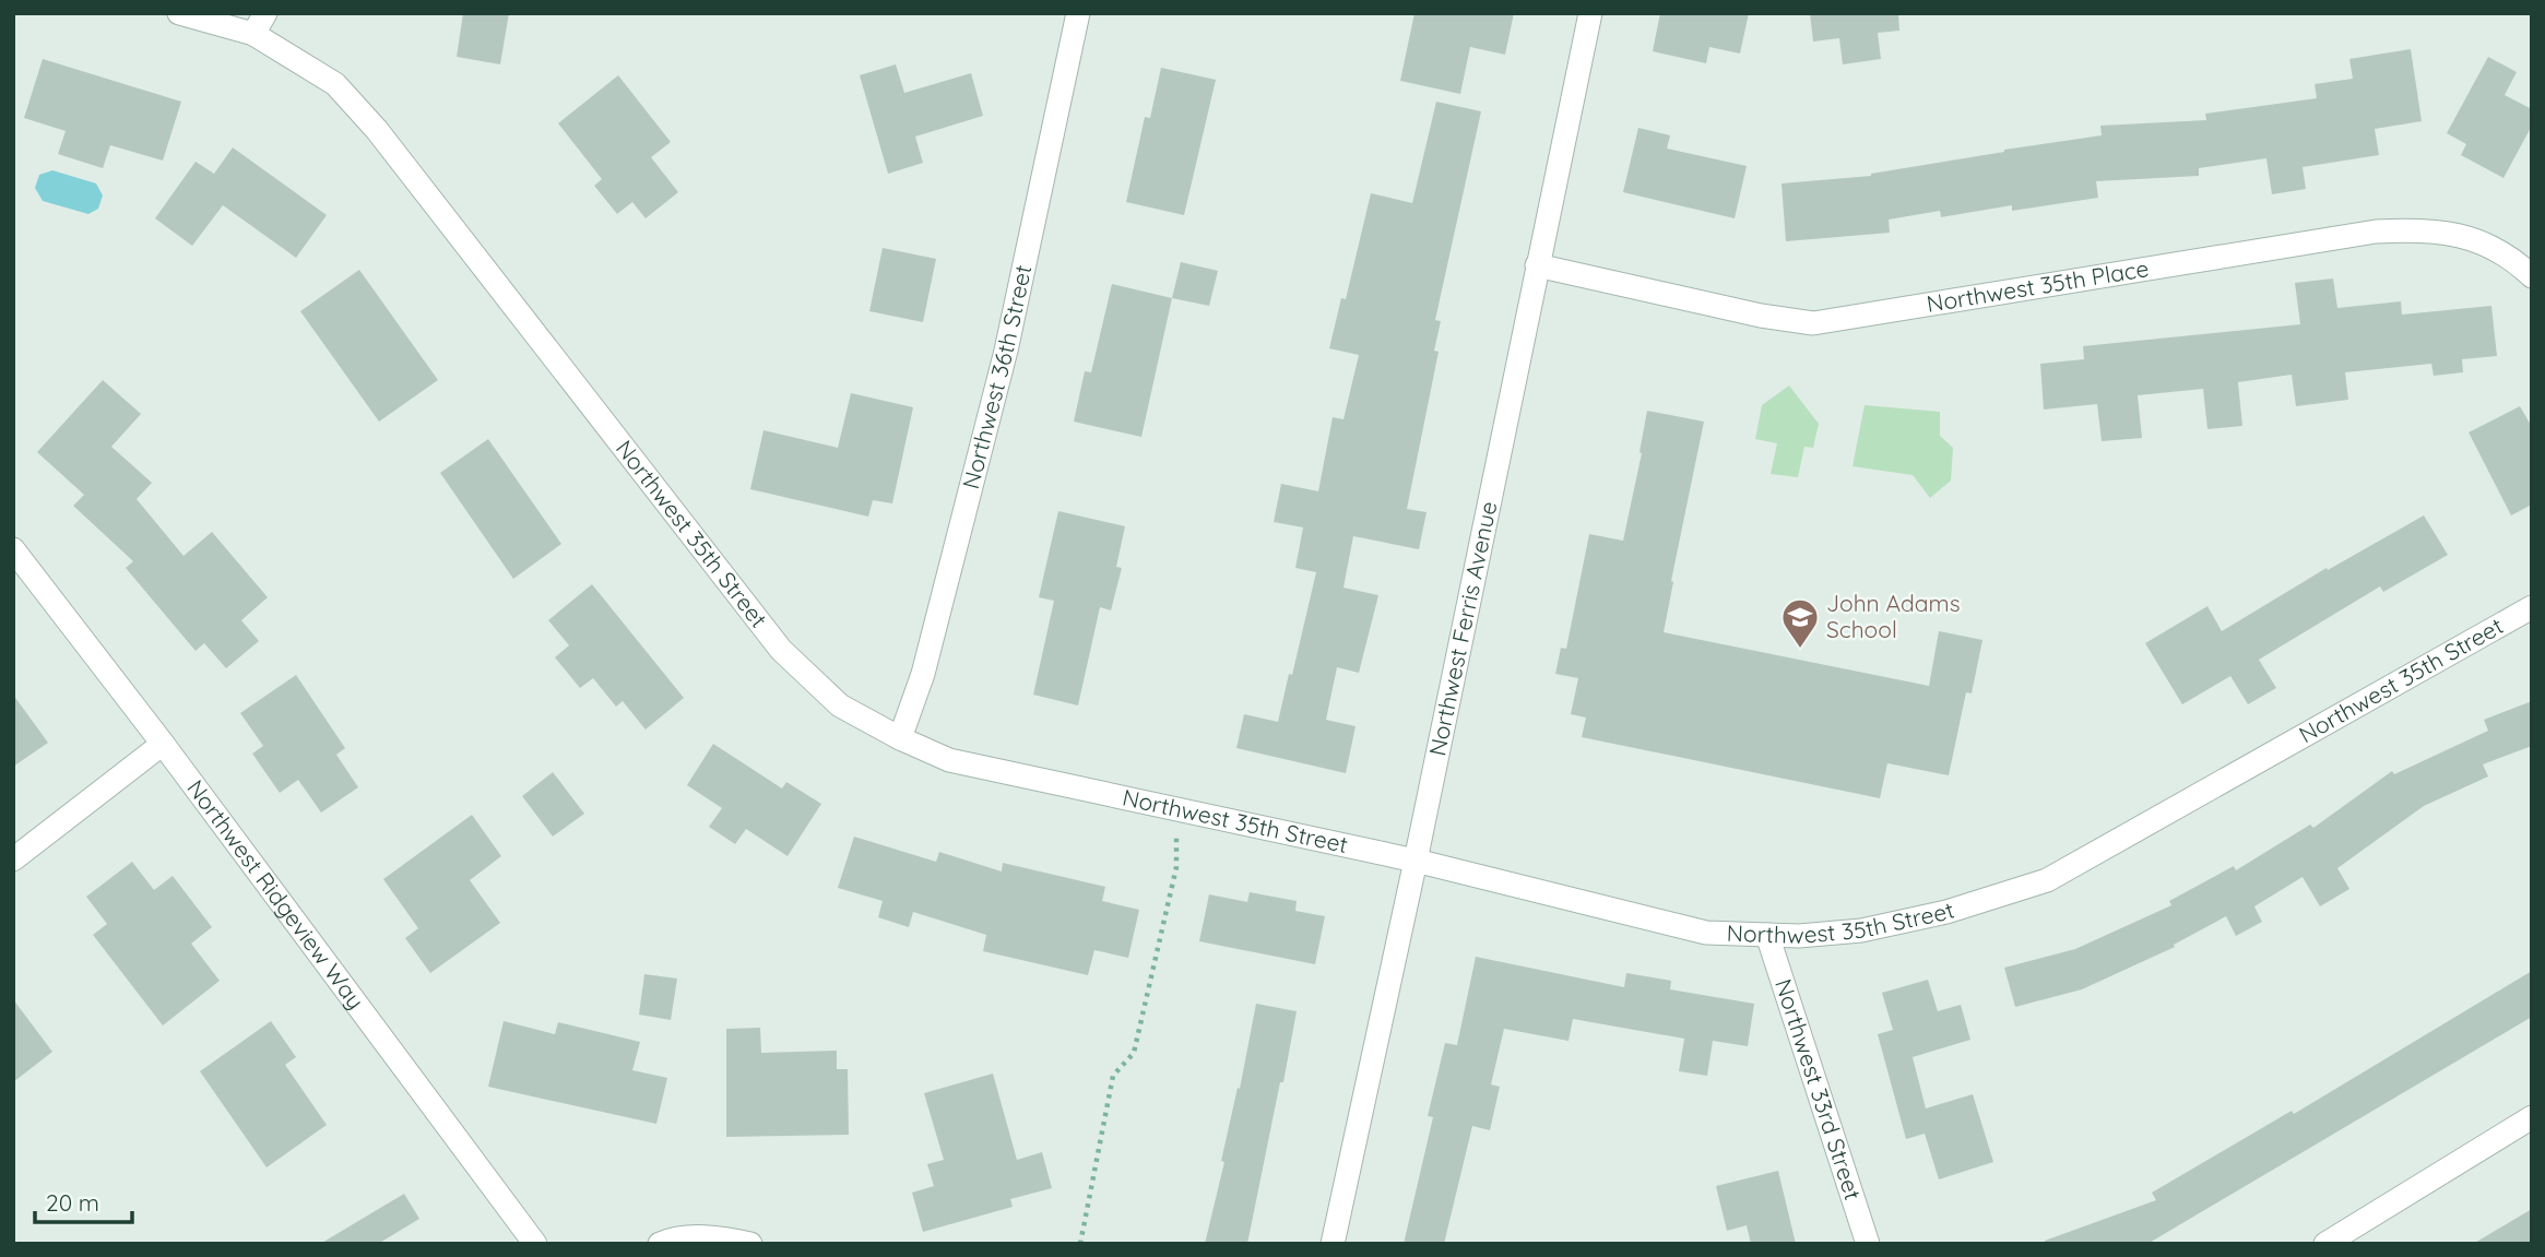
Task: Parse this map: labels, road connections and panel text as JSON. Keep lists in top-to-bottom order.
{
  "streets": {
    "street": [
      "Northwest 35th Place",
      "Northwest 36th Street",
      "Northwest 35th Street",
      "Northwest Ferris Avenue",
      "Northwest Ridgeview Way",
      "Northwest 33rd Street"
    ]
  },
  "crossings": [
    ["Northwest 35th Place", "Northwest Ferris Avenue"],
    ["Northwest 36th Street", "Northwest 35th Street"],
    ["Northwest 35th Street", "Northwest Ferris Avenue"],
    ["Northwest 35th Street", "Northwest 33rd Street"]
  ],
  "places": {
    "school or university": ["John Adams School"]
  },
  "scale_bar": "20 m"
}
